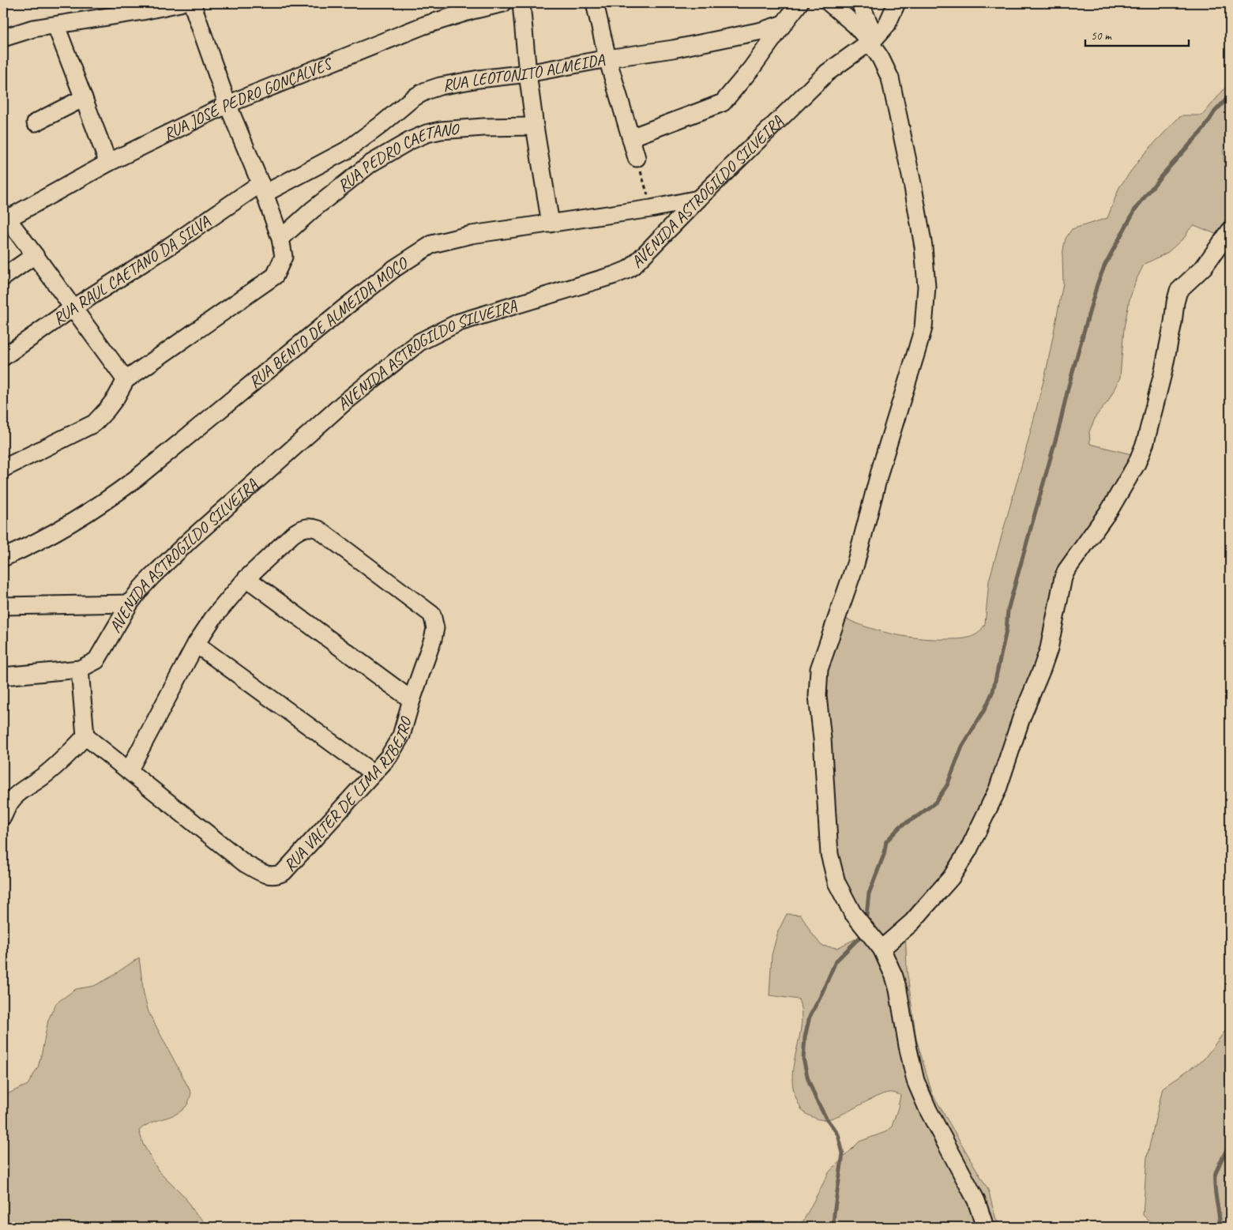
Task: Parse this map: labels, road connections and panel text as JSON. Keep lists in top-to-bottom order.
{
  "streets": {
    "street": [
      "RUA LEOTONITO ALMEIDA",
      "RUA JOSÉ PEDRO GONÇALVES",
      "RUA PEDRO CAETANO",
      "AVENIDA ASTROGILDO SILVEIRA",
      "RUA RAUL CAETANO DA SILVA",
      "RUA BENTO DE ALMEIDA MOÇO",
      "RUA VALTER DE LIMA RIBEIRO"
    ]
  },
  "crossings": [
    ["RUA LEOTONITO ALMEIDA", "RUA RAUL CAETANO DA SILVA"],
    ["AVENIDA ASTROGILDO SILVEIRA", "RUA BENTO DE ALMEIDA MOÇO"]
  ],
  "scale_bar": "50 m"
}
